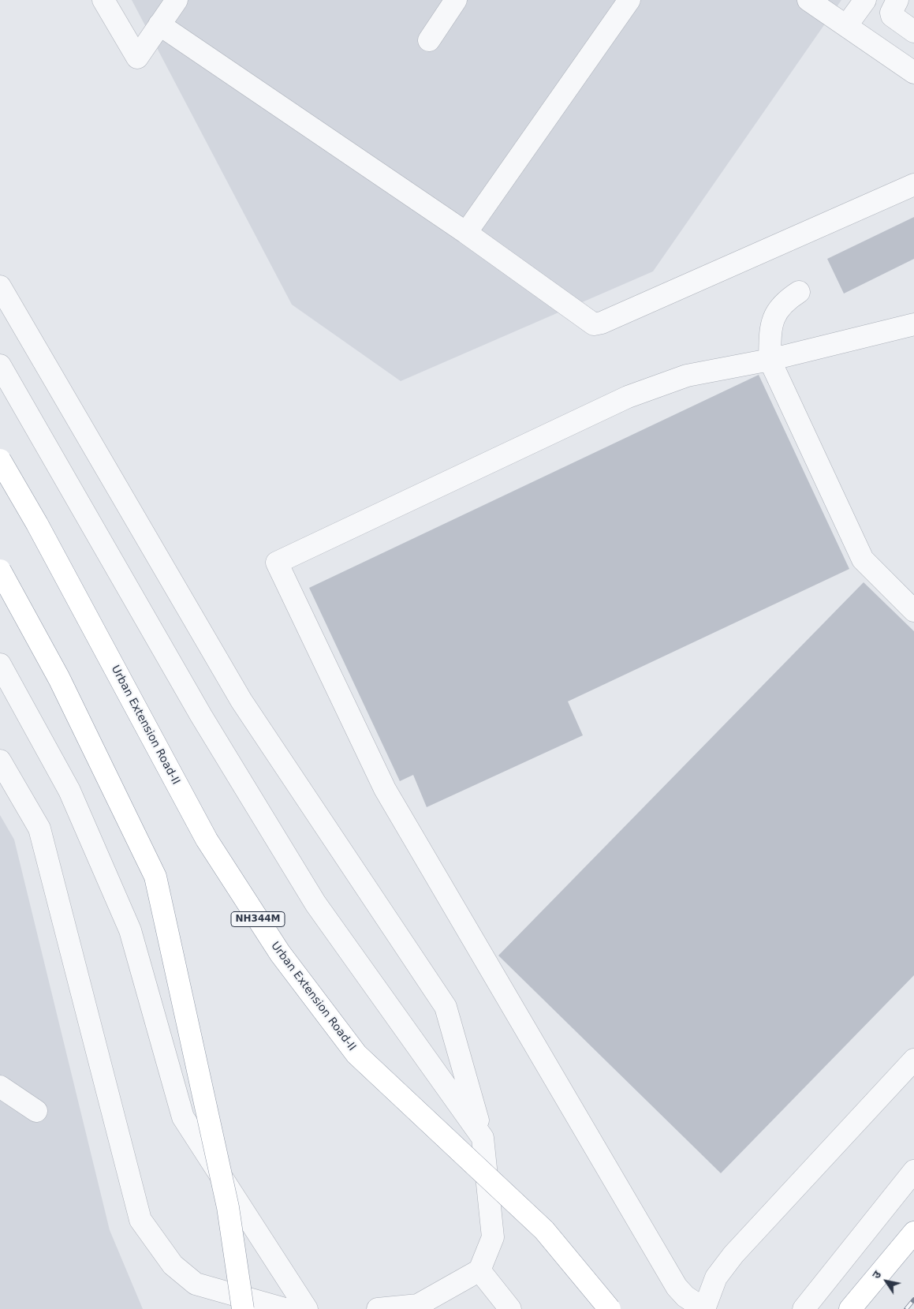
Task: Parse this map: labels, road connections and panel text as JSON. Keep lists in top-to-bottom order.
{
  "streets": {
    "highway": ["Urban Extension Road-II", "NH344M"]
  },
  "north": "top left"
}
